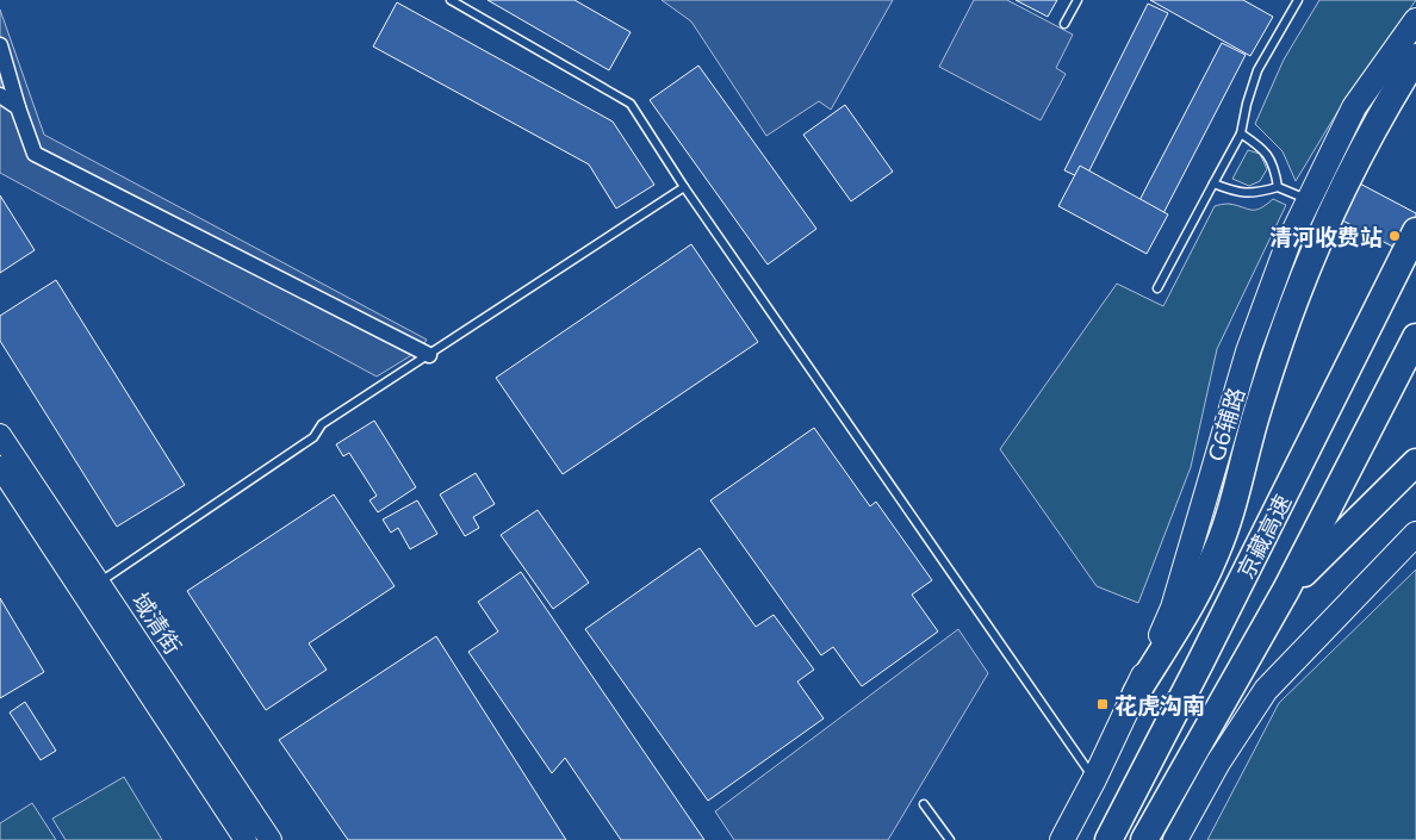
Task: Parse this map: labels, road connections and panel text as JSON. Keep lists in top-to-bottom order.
{
  "streets": {
    "highway": ["京藏高速"],
    "main road": ["G6辅路"],
    "street": ["域清街"]
  },
  "places": {
    "other": ["清河收费站"],
    "transit": ["花虎沟南"]
  }
}
